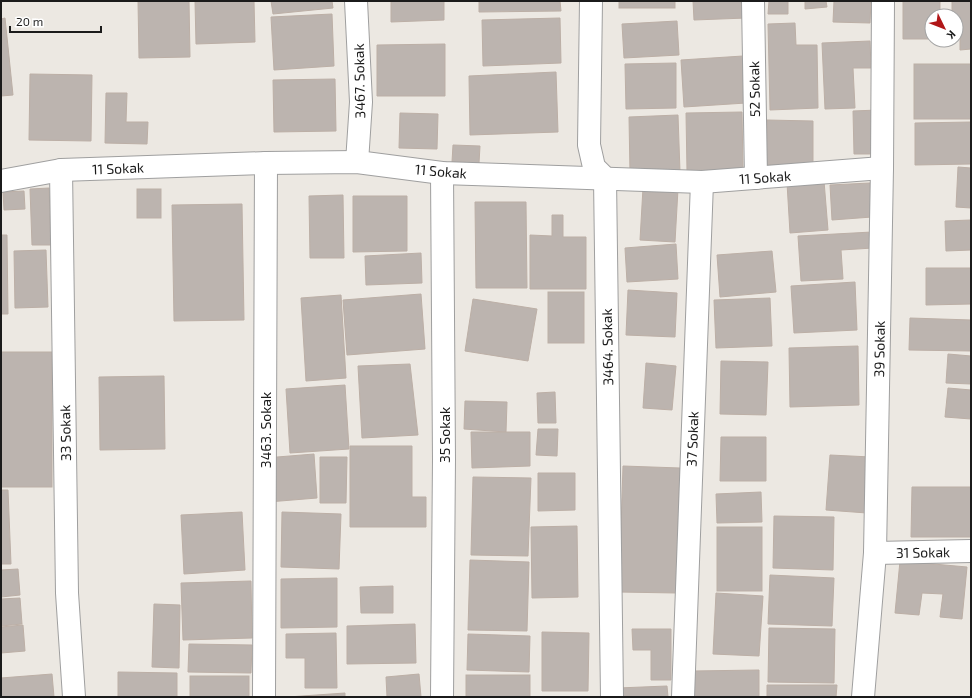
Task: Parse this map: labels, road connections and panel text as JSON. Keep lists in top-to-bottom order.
{
  "streets": {
    "street": [
      "3467. Sokak",
      "52 Sokak",
      "11 Sokak",
      "3464. Sokak",
      "39 Sokak",
      "3463. Sokak",
      "33 Sokak",
      "35 Sokak",
      "37 Sokak",
      "31 Sokak"
    ]
  },
  "crossings": [
    ["3467. Sokak", "11 Sokak"],
    ["52 Sokak", "11 Sokak"],
    ["11 Sokak", "3464. Sokak"],
    ["11 Sokak", "39 Sokak"],
    ["11 Sokak", "3463. Sokak"],
    ["11 Sokak", "33 Sokak"],
    ["11 Sokak", "35 Sokak"],
    ["11 Sokak", "37 Sokak"],
    ["39 Sokak", "31 Sokak"]
  ],
  "scale_bar": "20 m",
  "north": "bottom right"
}
